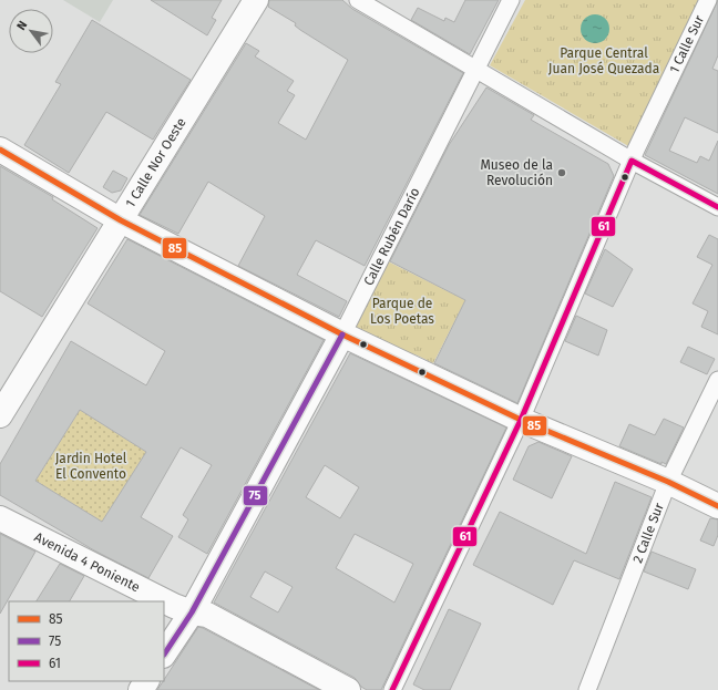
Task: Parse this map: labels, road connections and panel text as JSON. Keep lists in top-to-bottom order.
{
  "streets": {
    "street": [
      "1 Calle Sur",
      "1 Calle Nor Oeste",
      "Calle Rubén Darío",
      "2 Calle Sur",
      "Avenida 4 Poniente"
    ]
  },
  "crossings": [
    ["Calle Rubén Darío", "Avenida 4 Poniente"]
  ],
  "parks": ["Parque Central Juan José Quezada", "Parque de Los Poetas", "Jardin Hotel El Convento"],
  "places": ["Museo de la Revolución"],
  "lines": ["transit line 85", "transit line 61", "transit line 75"],
  "legend": ["85", "75", "61"],
  "north": "top left"
}
